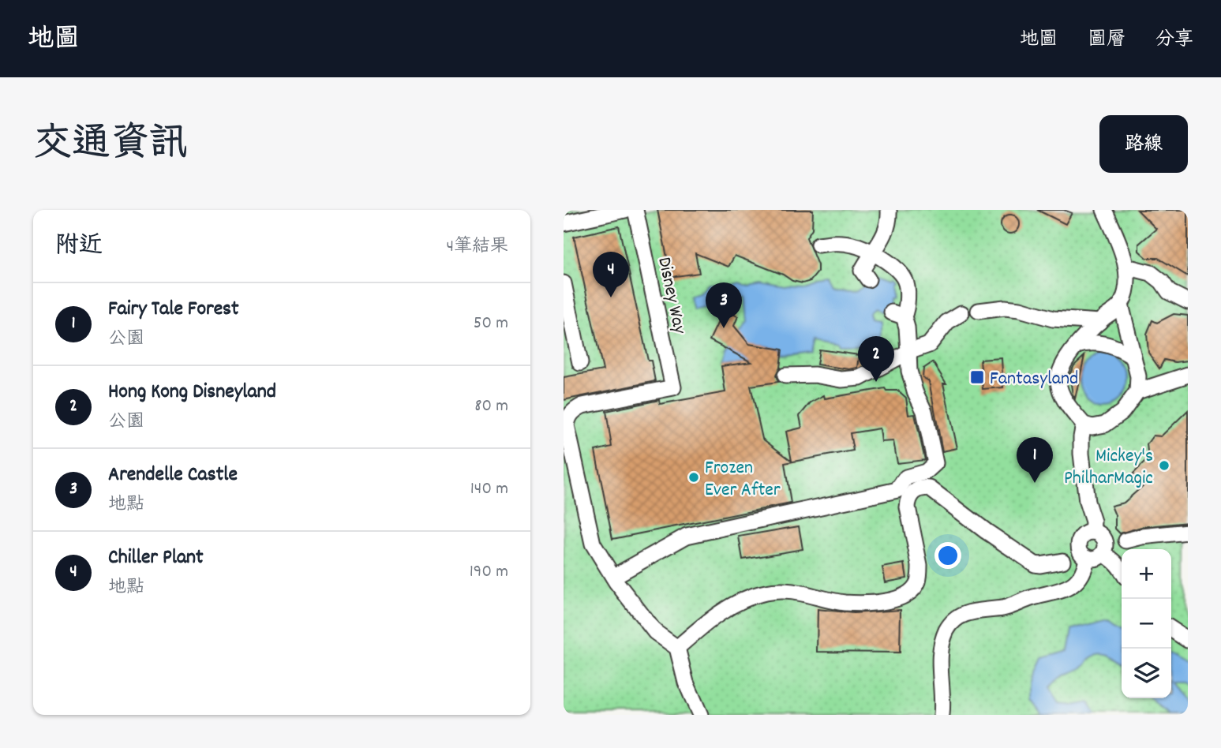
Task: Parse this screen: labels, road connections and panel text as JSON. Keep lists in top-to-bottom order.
{
  "streets": {
    "street": ["Disney Way"]
  },
  "places": {
    "transit": ["Fantasyland"],
    "other": ["Mickey's PhilharMagic", "Frozen Ever After"]
  },
  "page": {
    "header": "地圖",
    "nav": ["地圖", "圖層", "分享"],
    "title": "交通資訊",
    "buttons": "路線",
    "heading": ["附近", "4筆結果"],
    "pins": [
      "4",
      "3",
      "2",
      "1"
    ],
    "list": [
      {
        "mark": "1",
        "name": "Fairy Tale Forest",
        "note": "公園",
        "value": "50 m"
      },
      {
        "mark": "2",
        "name": "Hong Kong Disneyland",
        "note": "公園",
        "value": "80 m"
      },
      {
        "mark": "3",
        "name": "Arendelle Castle",
        "note": "地點",
        "value": "140 m"
      },
      {
        "mark": "4",
        "name": "Chiller Plant",
        "note": "地點",
        "value": "190 m"
      }
    ],
    "map_buttons": ["+", "−"]
  }
}
